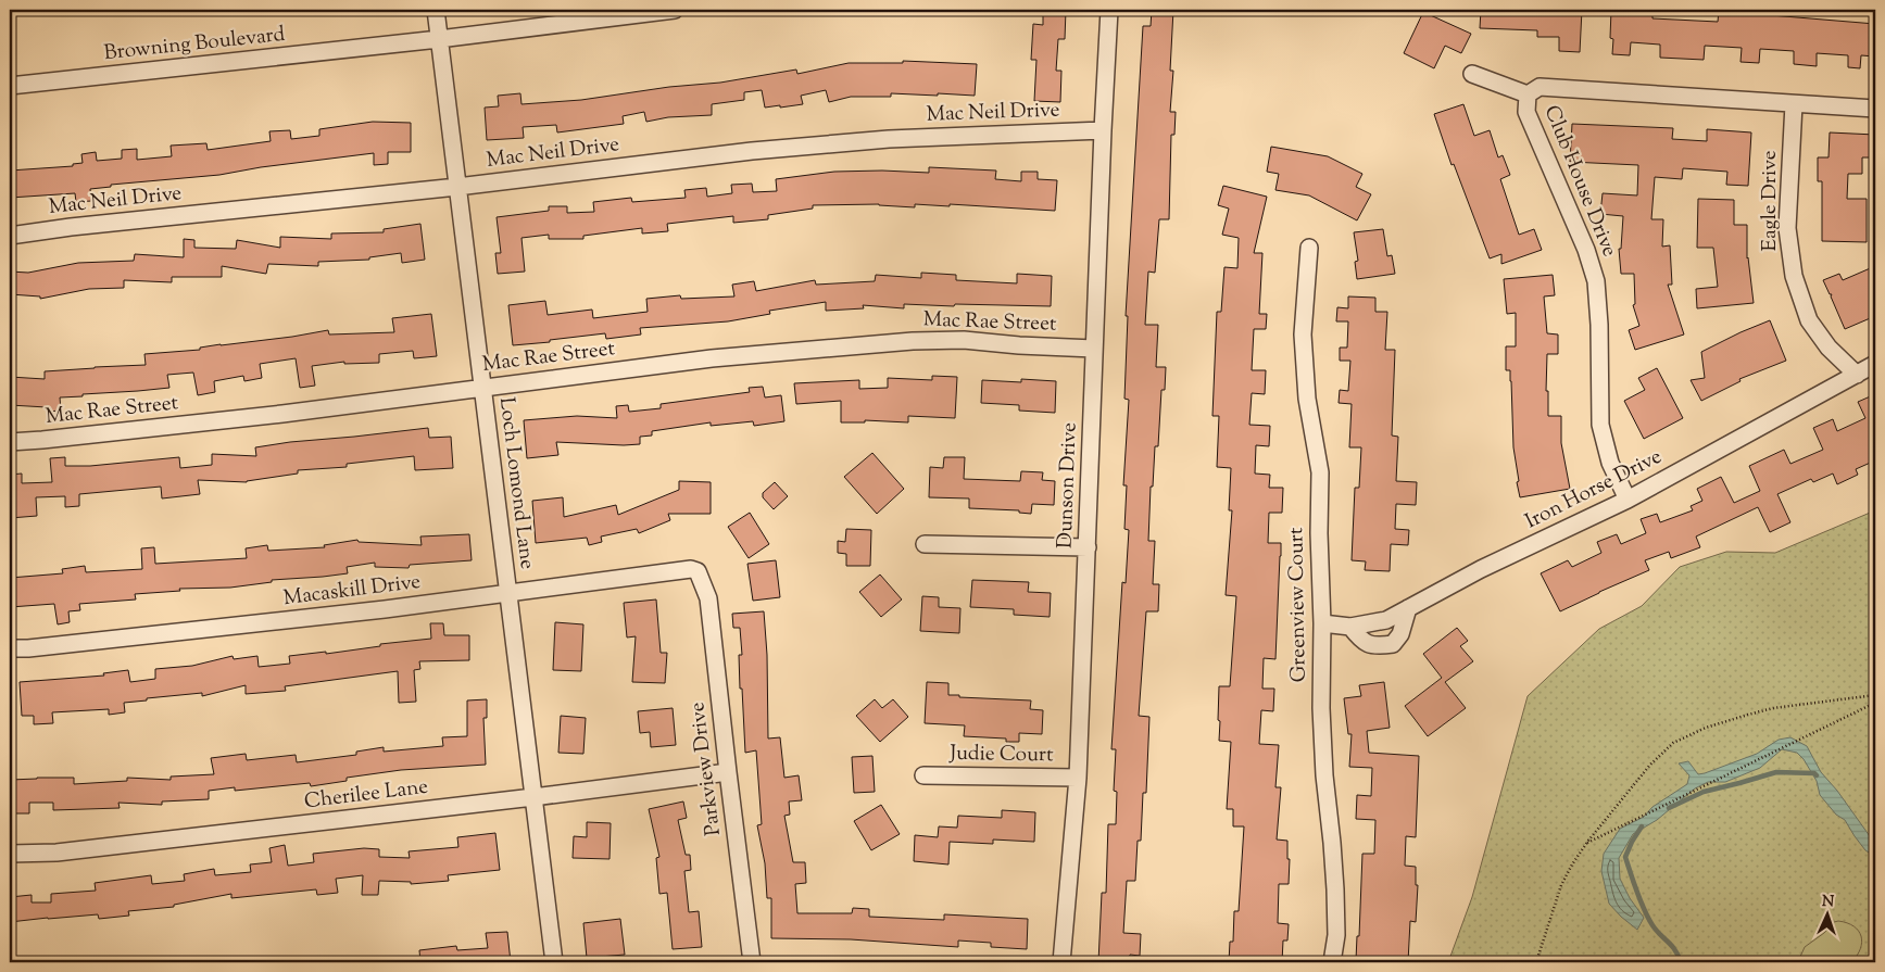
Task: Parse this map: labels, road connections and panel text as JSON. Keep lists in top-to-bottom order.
{
  "streets": {
    "street": [
      "Browning Boulevard",
      "Mac Neil Drive",
      "Club House Drive",
      "Eagle Drive",
      "Mac Rae Street",
      "Loch Lomond Lane",
      "Dunson Drive",
      "Iron Horse Drive",
      "Macaskill Drive",
      "Greenview Court",
      "Judie Court",
      "Parkview Drive",
      "Cherilee Lane"
    ]
  },
  "crossings": [
    ["Browning Boulevard", "Loch Lomond Lane"],
    ["Mac Neil Drive", "Loch Lomond Lane"],
    ["Mac Neil Drive", "Dunson Drive"],
    ["Club House Drive", "Eagle Drive"],
    ["Club House Drive", "Iron Horse Drive"],
    ["Eagle Drive", "Iron Horse Drive"],
    ["Mac Rae Street", "Loch Lomond Lane"],
    ["Mac Rae Street", "Dunson Drive"],
    ["Loch Lomond Lane", "Macaskill Drive"],
    ["Loch Lomond Lane", "Cherilee Lane"],
    ["Dunson Drive", "Judie Court"],
    ["Iron Horse Drive", "Greenview Court"],
    ["Macaskill Drive", "Parkview Drive"],
    ["Parkview Drive", "Cherilee Lane"]
  ],
  "north": "top"
}
